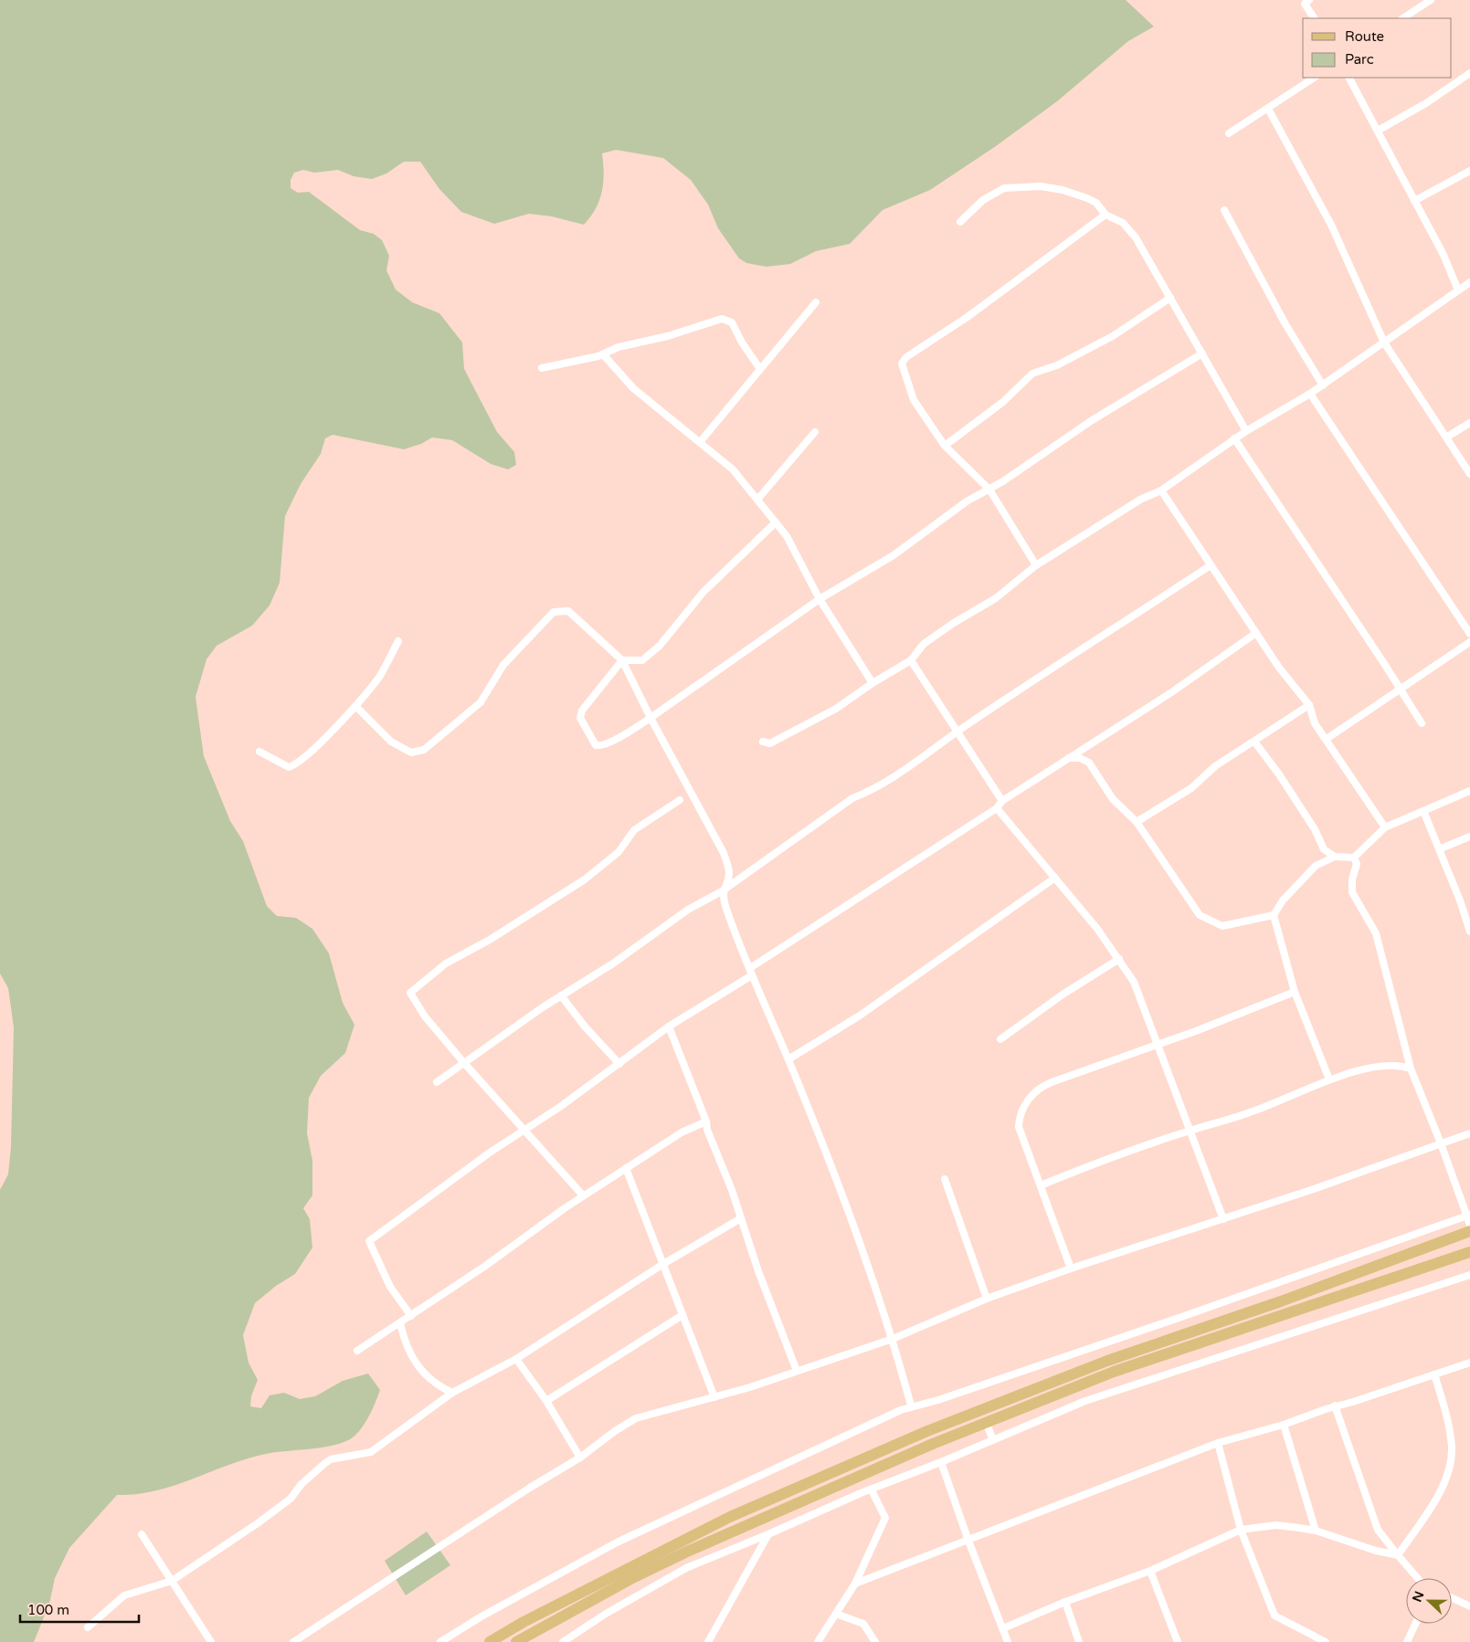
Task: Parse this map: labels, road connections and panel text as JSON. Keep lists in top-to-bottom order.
{
  "legend": ["Route", "Parc"],
  "scale_bar": "100 m",
  "north": "left"
}
